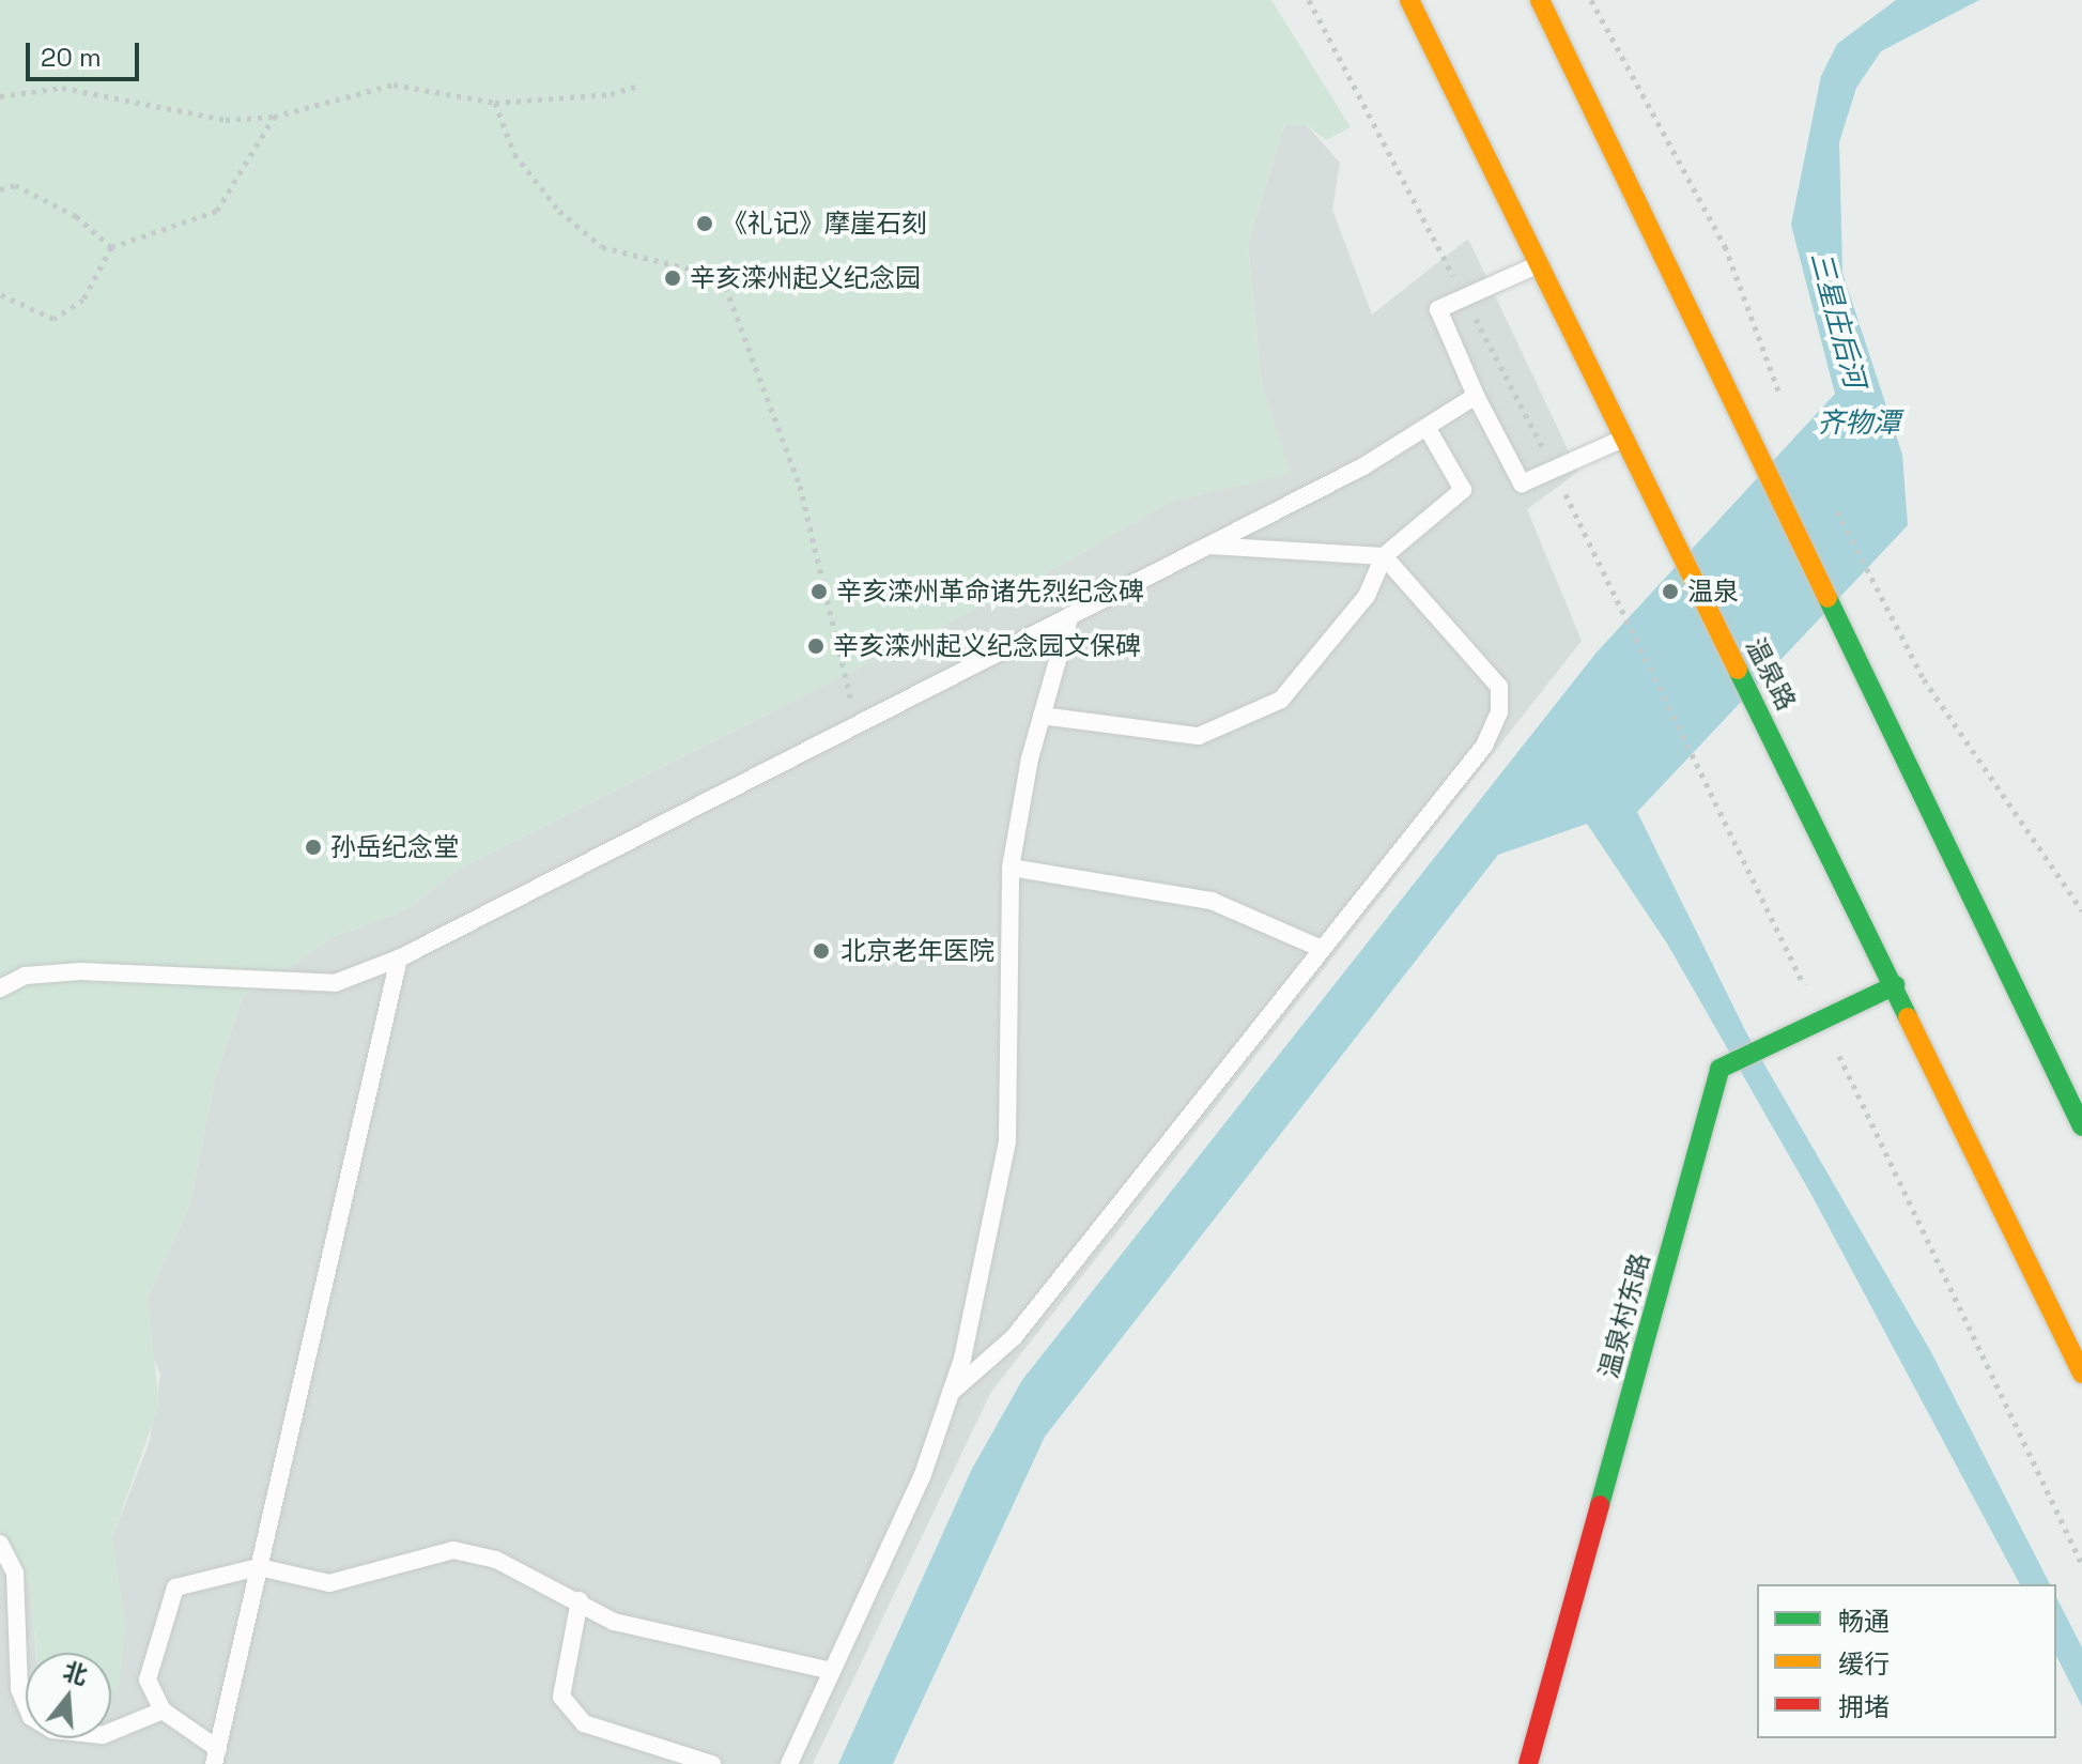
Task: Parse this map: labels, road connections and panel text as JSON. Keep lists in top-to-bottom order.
{
  "streets": {
    "main road": ["温泉路", "温泉村东路"]
  },
  "crossings": [
    ["温泉路", "温泉村东路"]
  ],
  "water": ["三星庄后河", "齐物潭"],
  "places": [
    "《礼记》摩崖石刻",
    "辛亥滦州起义纪念园",
    "辛亥滦州革命诸先烈纪念碑",
    "温泉",
    "辛亥滦州起义纪念园文保碑",
    "孙岳纪念堂",
    "北京老年医院"
  ],
  "legend": ["畅通", "缓行", "拥堵"],
  "scale_bar": "20 m",
  "north": "top"
}
